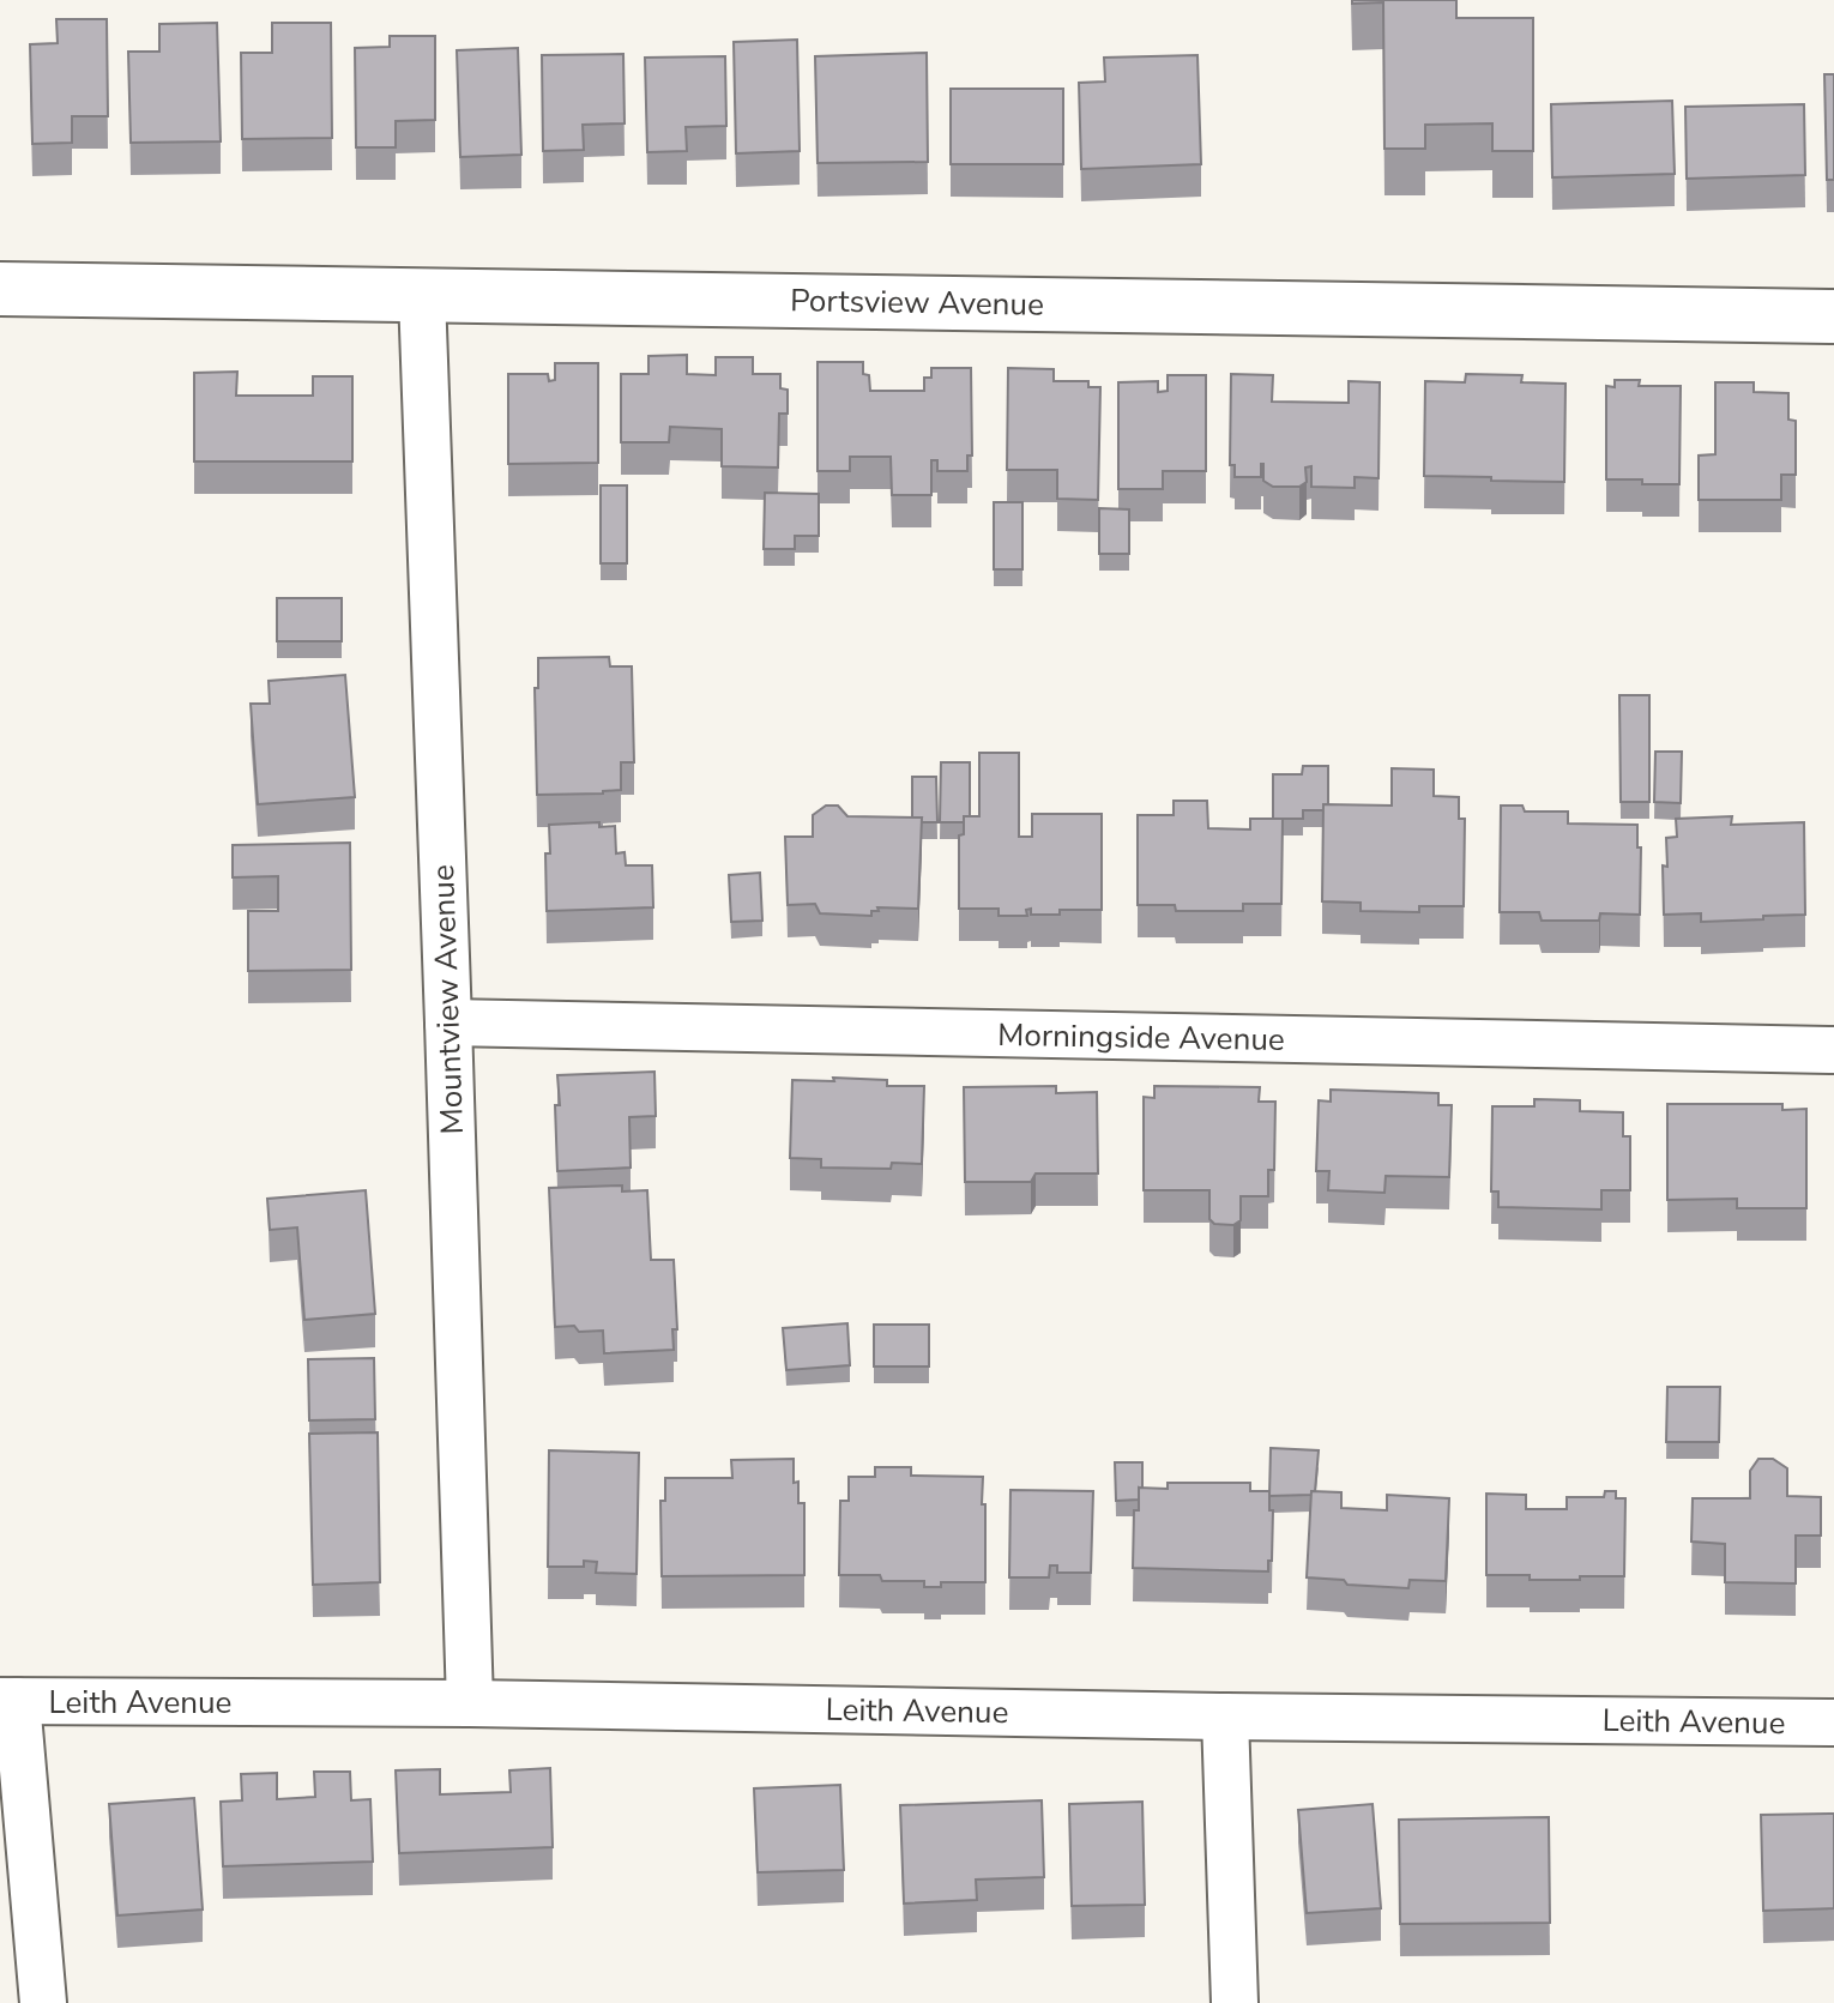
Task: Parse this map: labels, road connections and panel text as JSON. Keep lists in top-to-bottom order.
{
  "streets": {
    "street": [
      "Portsview Avenue",
      "Mountview Avenue",
      "Morningside Avenue",
      "Leith Avenue"
    ]
  },
  "crossings": [
    ["Portsview Avenue", "Mountview Avenue"],
    ["Mountview Avenue", "Morningside Avenue"],
    ["Mountview Avenue", "Leith Avenue"]
  ]
}
